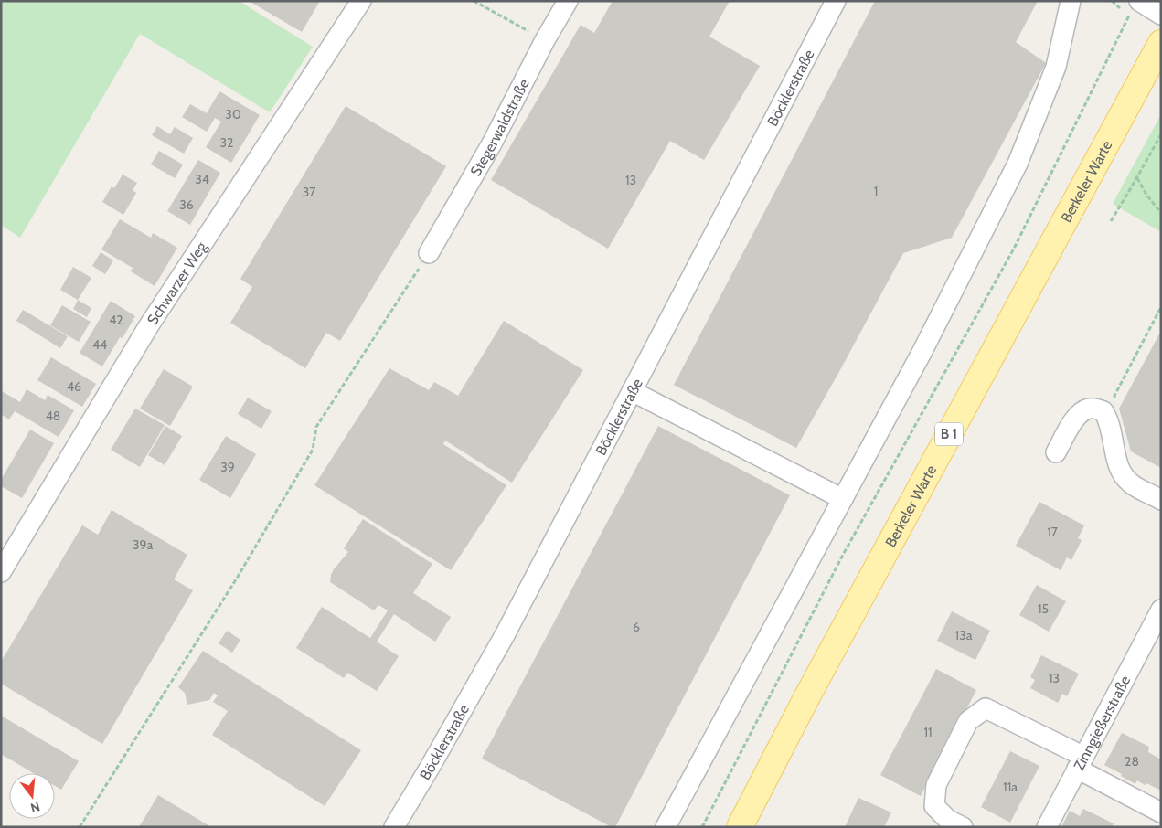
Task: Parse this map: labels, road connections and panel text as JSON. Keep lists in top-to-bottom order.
{
  "streets": {
    "main road": ["Berkeler Warte", "B 1"],
    "street": [
      "Böcklerstraße",
      "Stegerwaldstraße",
      "Schwarzer Weg",
      "Zinngießerstraße"
    ]
  },
  "house_numbers": [
    "30",
    "32",
    "34",
    "13",
    "1",
    "37",
    "36",
    "42",
    "44",
    "46",
    "48",
    "39",
    "17",
    "39a",
    "15",
    "6",
    "13a",
    "13",
    "11",
    "28",
    "11a"
  ],
  "north": "bottom"
}
